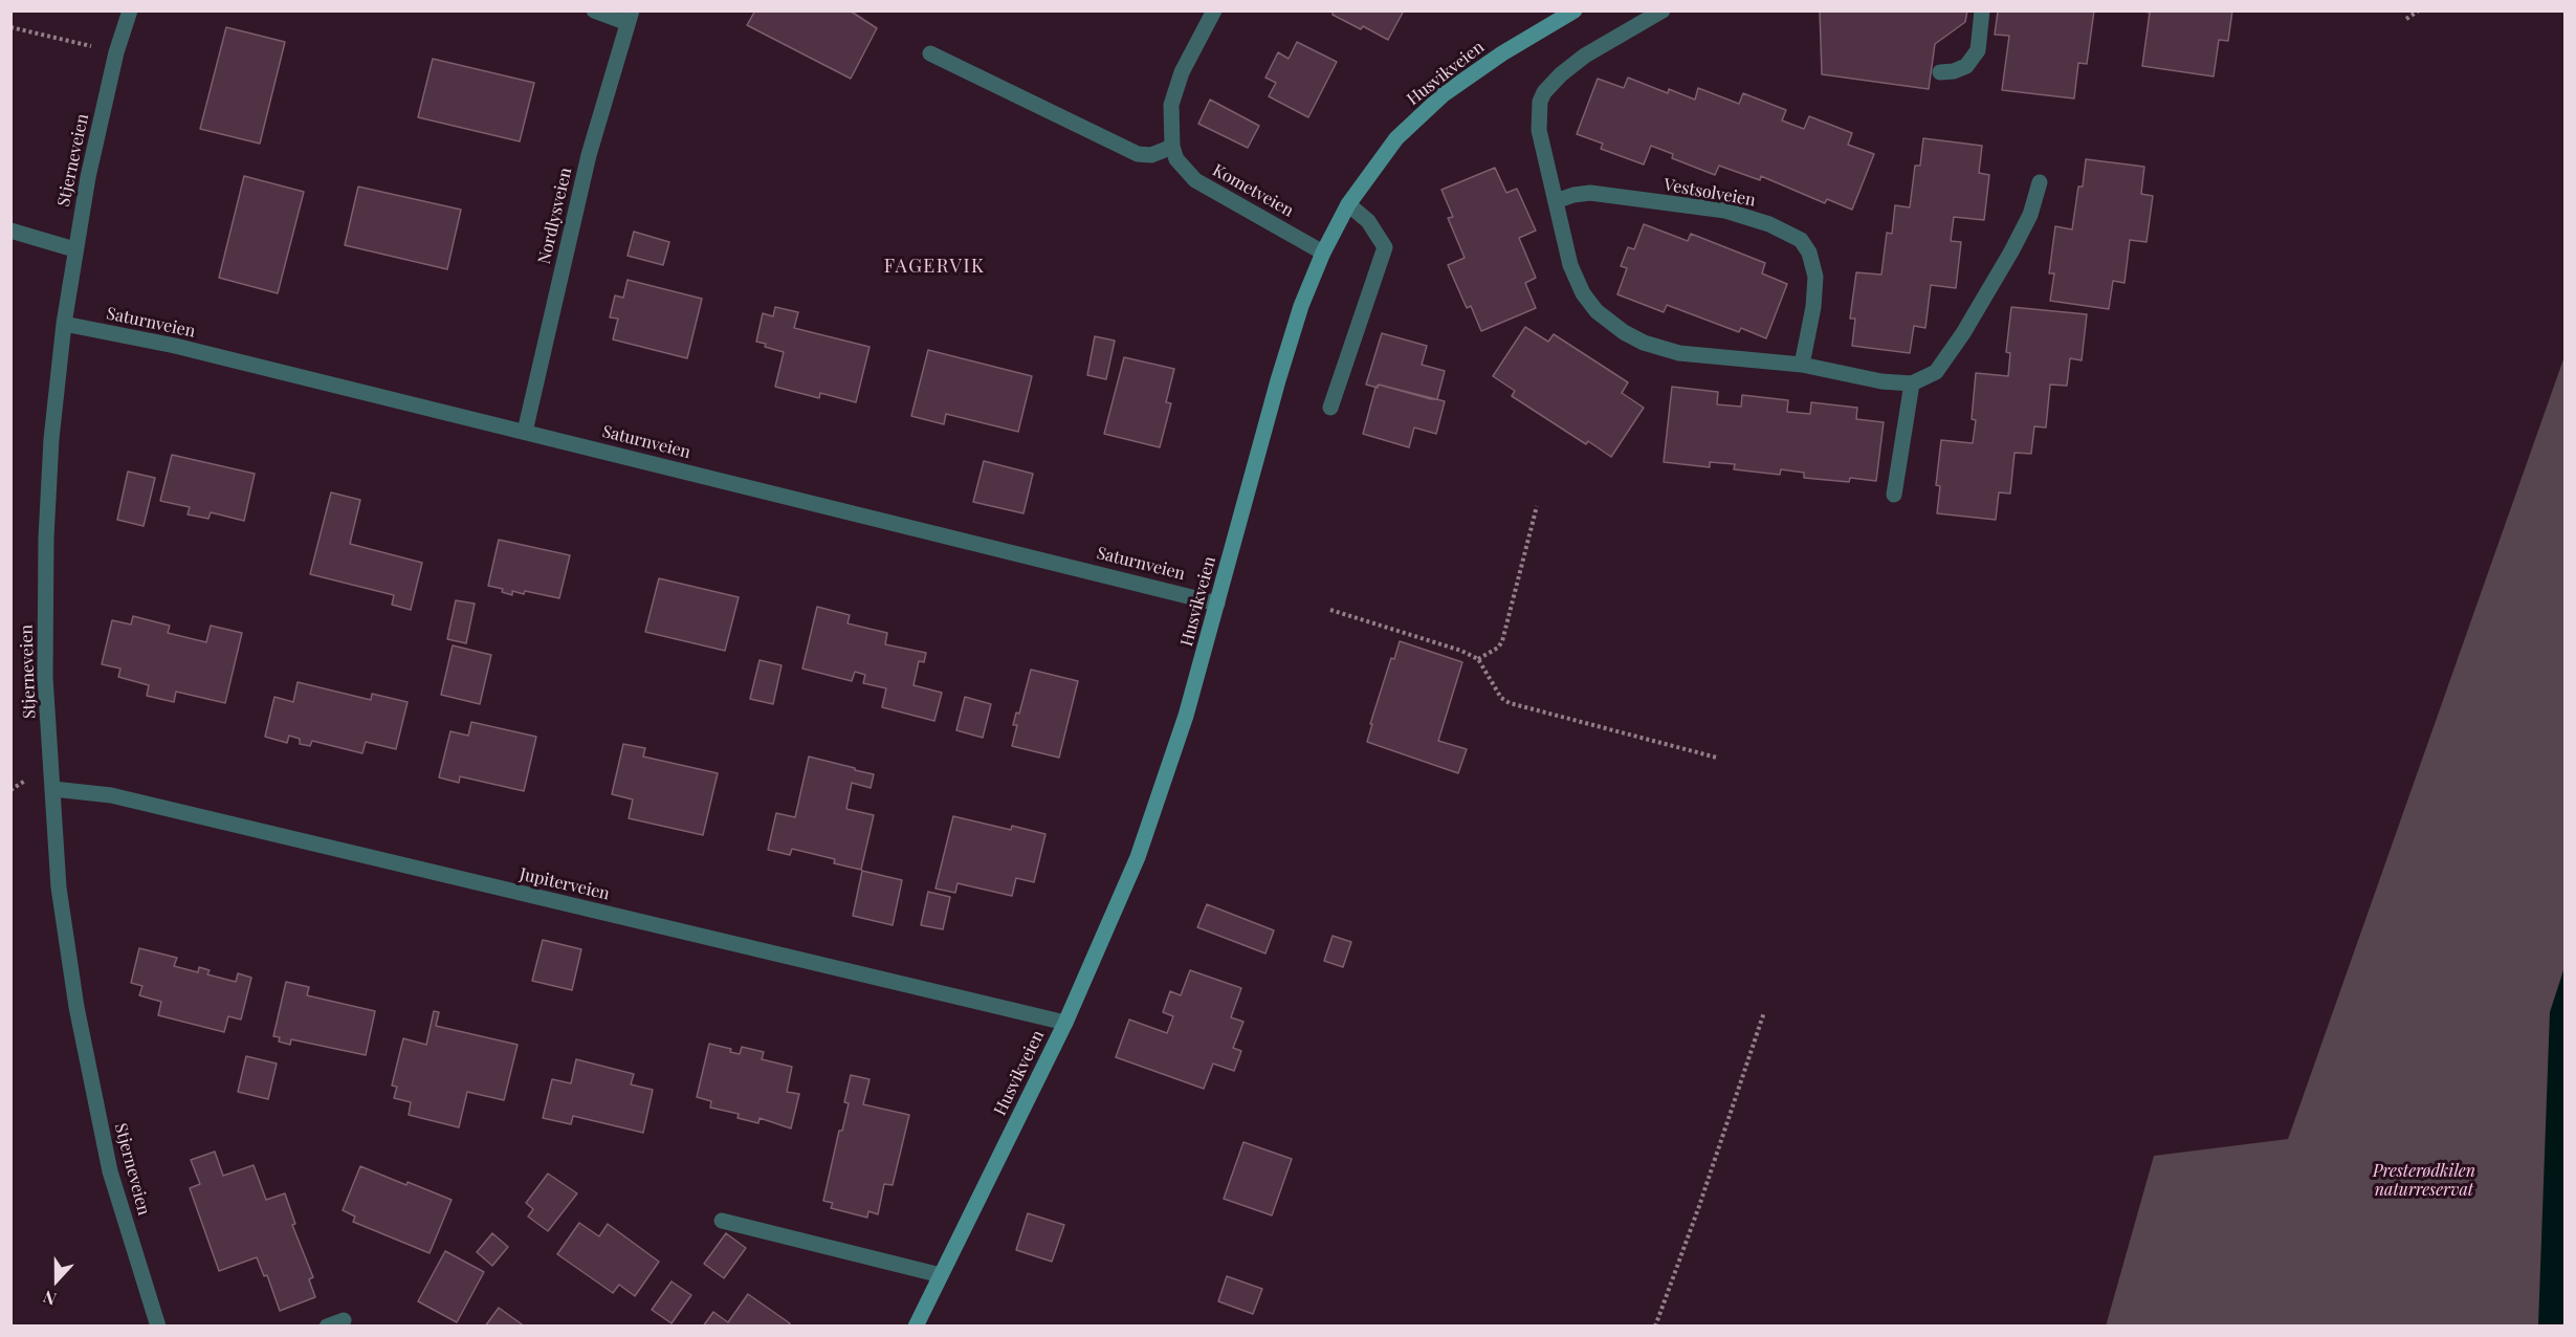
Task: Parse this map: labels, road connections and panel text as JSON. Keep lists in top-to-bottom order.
{
  "streets": {
    "main road": ["Husvikveien"],
    "street": [
      "Stjerneveien",
      "Kometveien",
      "Vestsolveien",
      "Nordlysveien",
      "Saturnveien",
      "Jupiterveien"
    ]
  },
  "crossings": [
    ["Husvikveien", "Kometveien"],
    ["Husvikveien", "Saturnveien"],
    ["Husvikveien", "Jupiterveien"],
    ["Stjerneveien", "Saturnveien"],
    ["Stjerneveien", "Jupiterveien"],
    ["Nordlysveien", "Saturnveien"]
  ],
  "districts": ["FAGERVIK"],
  "parks": ["Presterødkilen naturreservat"],
  "north": "bottom"
}
